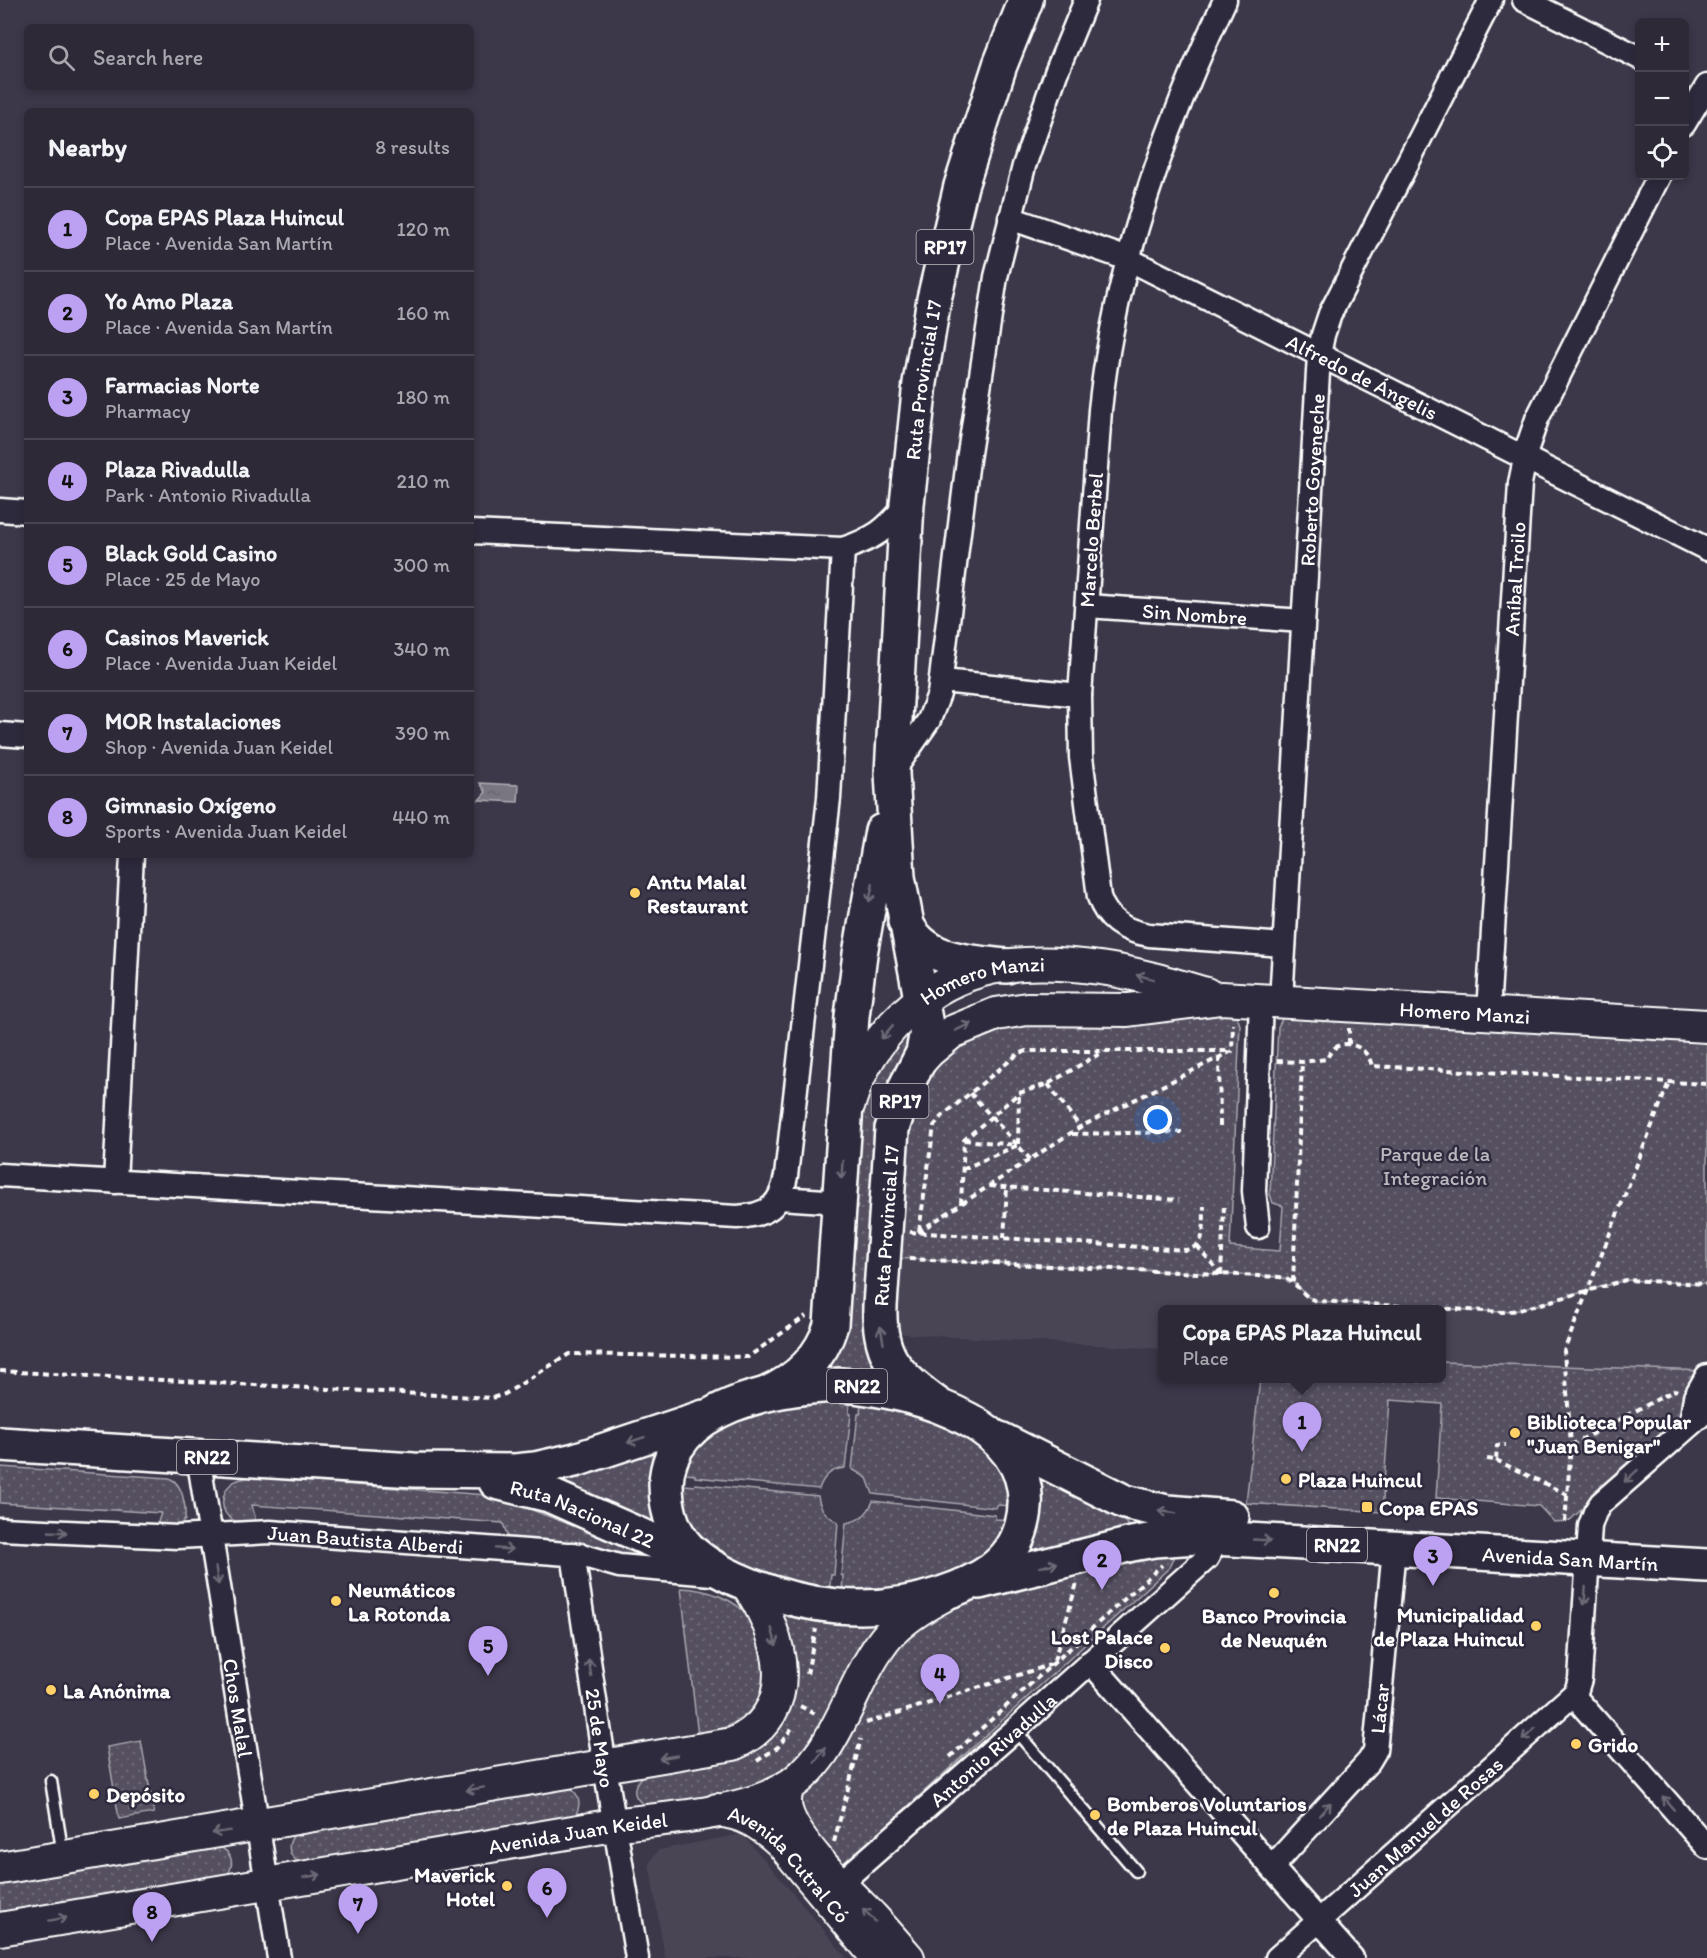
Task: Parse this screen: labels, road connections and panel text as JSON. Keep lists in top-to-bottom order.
{
  "streets": {
    "main road": [
      "RP17",
      "Ruta Provincial 17",
      "Homero Manzi",
      "RN22",
      "Ruta Nacional 22",
      "Avenida San Martín",
      "Avenida Juan Keidel",
      "Avenida Cutral Có"
    ],
    "street": [
      "Alfredo de Ángelis",
      "Roberto Goyeneche",
      "Marcelo Berbel",
      "Aníbal Troilo",
      "Sin Nombre",
      "Juan Bautista Alberdi",
      "Chos Malal",
      "Lácar",
      "25 de Mayo",
      "Antonio Rivadulla",
      "Juan Manuel de Rosas"
    ]
  },
  "crossings": [
    ["Alfredo de Ángelis", "Roberto Goyeneche"],
    ["Alfredo de Ángelis", "Marcelo Berbel"],
    ["Alfredo de Ángelis", "Aníbal Troilo"],
    ["Ruta Provincial 17", "Homero Manzi"],
    ["Ruta Provincial 17", "RN22"],
    ["Roberto Goyeneche", "Marcelo Berbel"],
    ["Roberto Goyeneche", "Sin Nombre"],
    ["Roberto Goyeneche", "Homero Manzi"],
    ["Marcelo Berbel", "Sin Nombre"],
    ["Aníbal Troilo", "Homero Manzi"],
    ["RN22", "Ruta Nacional 22"],
    ["RN22", "Juan Bautista Alberdi"],
    ["RN22", "Avenida San Martín"],
    ["RN22", "Avenida Juan Keidel"],
    ["Ruta Nacional 22", "Juan Bautista Alberdi"],
    ["Ruta Nacional 22", "Chos Malal"],
    ["Juan Bautista Alberdi", "Chos Malal"],
    ["Juan Bautista Alberdi", "25 de Mayo"],
    ["Avenida San Martín", "Lácar"],
    ["Avenida San Martín", "Antonio Rivadulla"],
    ["Avenida San Martín", "Avenida Juan Keidel"],
    ["Chos Malal", "Avenida Juan Keidel"],
    ["25 de Mayo", "Avenida Juan Keidel"],
    ["Antonio Rivadulla", "Avenida Cutral Có"],
    ["Avenida Juan Keidel", "Avenida Cutral Có"]
  ],
  "one_way": [
    "Juan Bautista Alberdi",
    "Chos Malal",
    "25 de Mayo",
    "Juan Manuel de Rosas"
  ],
  "parks": ["Parque de la Integración"],
  "places": {
    "other": [
      "Antu Malal Restaurant",
      "Biblioteca Popular \"Juan Benigar\"",
      "Plaza Huincul",
      "Banco Provincia de Neuquén",
      "Neumáticos La Rotonda",
      "Municipalidad de Plaza Huincul",
      "Lost Palace Disco",
      "La Anónima",
      "Grido",
      "Depósito",
      "Bomberos Voluntarios de Plaza Huincul",
      "Maverick Hotel"
    ],
    "transit": ["Copa EPAS"]
  },
  "page": {
    "map_buttons": ["+", "−"],
    "search": "Search here",
    "heading": ["Nearby", "8 results"],
    "list": [
      {
        "mark": "1",
        "name": "Copa EPAS Plaza Huincul",
        "note": "Place · Avenida San Martín",
        "value": "120 m"
      },
      {
        "mark": "2",
        "name": "Yo Amo Plaza",
        "note": "Place · Avenida San Martín",
        "value": "160 m"
      },
      {
        "mark": "3",
        "name": "Farmacias Norte",
        "note": "Pharmacy",
        "value": "180 m"
      },
      {
        "mark": "4",
        "name": "Plaza Rivadulla",
        "note": "Park · Antonio Rivadulla",
        "value": "210 m"
      },
      {
        "mark": "5",
        "name": "Black Gold Casino",
        "note": "Place · 25 de Mayo",
        "value": "300 m"
      },
      {
        "mark": "6",
        "name": "Casinos Maverick",
        "note": "Place · Avenida Juan Keidel",
        "value": "340 m"
      },
      {
        "mark": "7",
        "name": "MOR Instalaciones",
        "note": "Shop · Avenida Juan Keidel",
        "value": "390 m"
      },
      {
        "mark": "8",
        "name": "Gimnasio Oxígeno",
        "note": "Sports · Avenida Juan Keidel",
        "value": "440 m"
      }
    ],
    "popup": ["Copa EPAS Plaza Huincul", "Place"],
    "pins": [
      "1",
      "3",
      "2",
      "5",
      "4",
      "6",
      "7",
      "8"
    ]
  }
}
